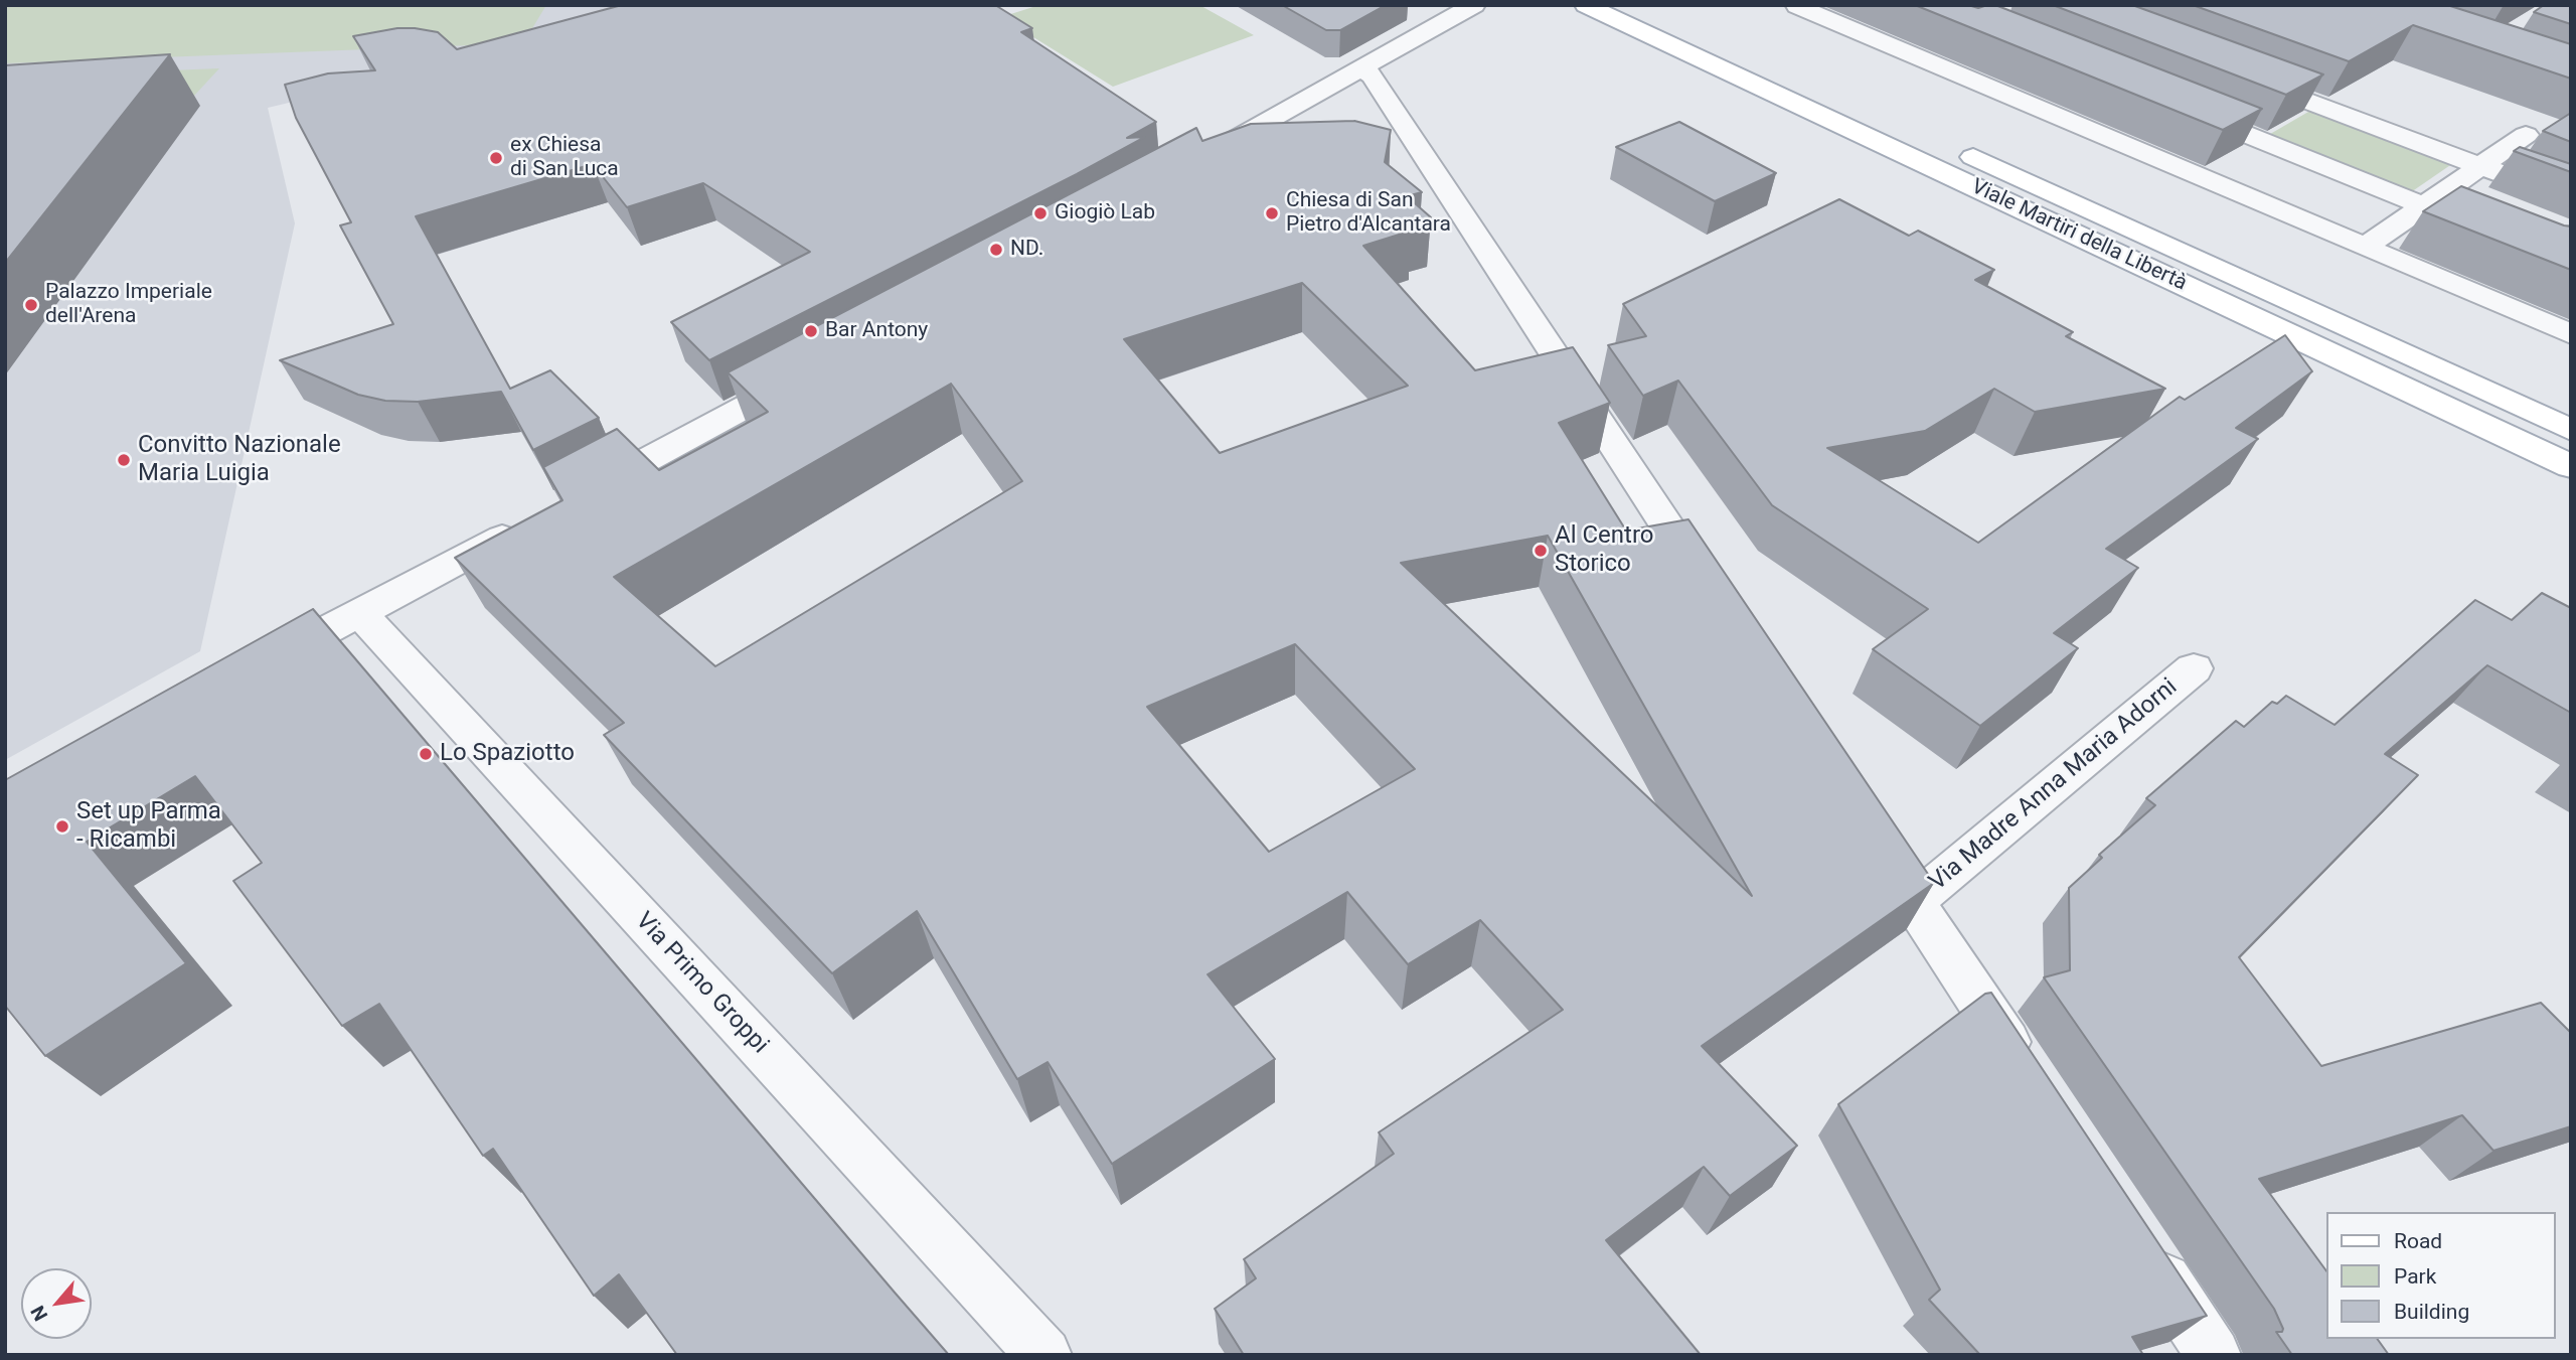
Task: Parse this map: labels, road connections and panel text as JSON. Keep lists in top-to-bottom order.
{
  "streets": {
    "main road": ["Viale Martiri della Libertà"],
    "street": ["Via Madre Anna Maria Adorni", "Via Primo Groppi"]
  },
  "places": [
    "ex Chiesa di San Luca",
    "Giogiò Lab",
    "Chiesa di San Pietro d'Alcantara",
    "ND.",
    "Palazzo Imperiale dell'Arena",
    "Bar Antony",
    "Convitto Nazionale Maria Luigia",
    "Al Centro Storico",
    "Lo Spaziotto",
    "Set up Parma - Ricambi"
  ],
  "legend": ["Road", "Park", "Building"],
  "north": "bottom left"
}
